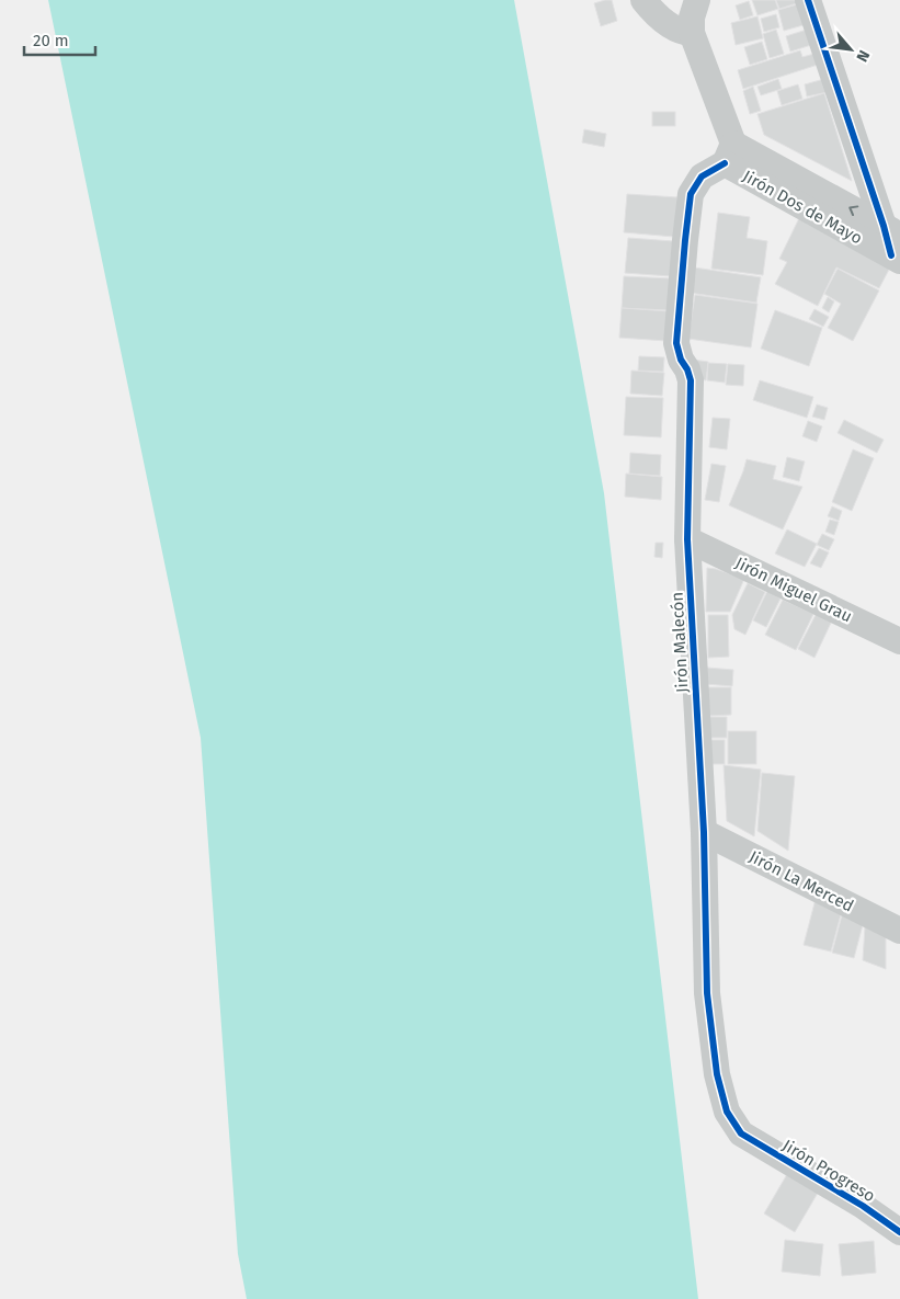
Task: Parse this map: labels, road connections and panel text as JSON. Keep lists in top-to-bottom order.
{
  "streets": {
    "street": [
      "Jirón Dos de Mayo",
      "Jirón Miguel Grau",
      "Jirón Malecón",
      "Jirón La Merced",
      "Jirón Progreso"
    ]
  },
  "crossings": [
    ["Jirón Dos de Mayo", "Jirón Malecón"],
    ["Jirón Miguel Grau", "Jirón Malecón"],
    ["Jirón Malecón", "Jirón La Merced"],
    ["Jirón Malecón", "Jirón Progreso"]
  ],
  "scale_bar": "20 m",
  "north": "bottom right"
}
